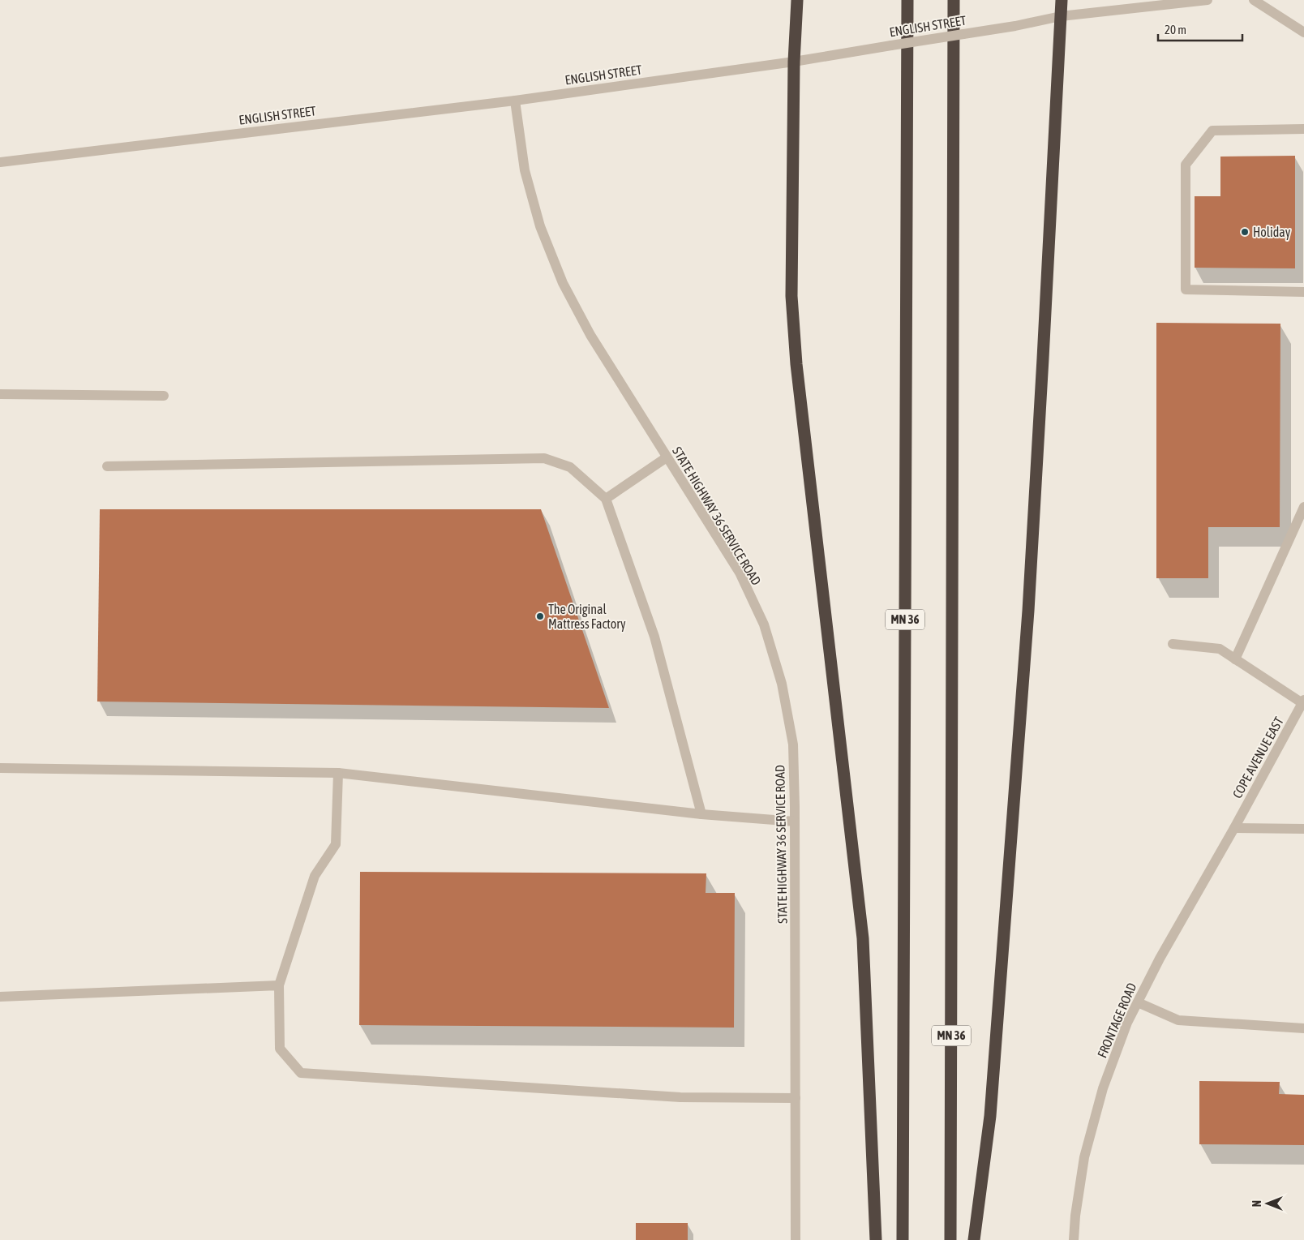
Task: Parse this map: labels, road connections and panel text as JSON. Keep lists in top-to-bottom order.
{
  "streets": {
    "highway": ["MN 36"],
    "street": [
      "ENGLISH STREET",
      "STATE HIGHWAY 36 SERVICE ROAD",
      "COPE AVENUE EAST",
      "FRONTAGE ROAD"
    ]
  },
  "crossings": [
    ["ENGLISH STREET", "STATE HIGHWAY 36 SERVICE ROAD"],
    ["COPE AVENUE EAST", "FRONTAGE ROAD"]
  ],
  "places": ["Holiday", "The Original Mattress Factory"],
  "scale_bar": "20 m",
  "north": "left"
}
